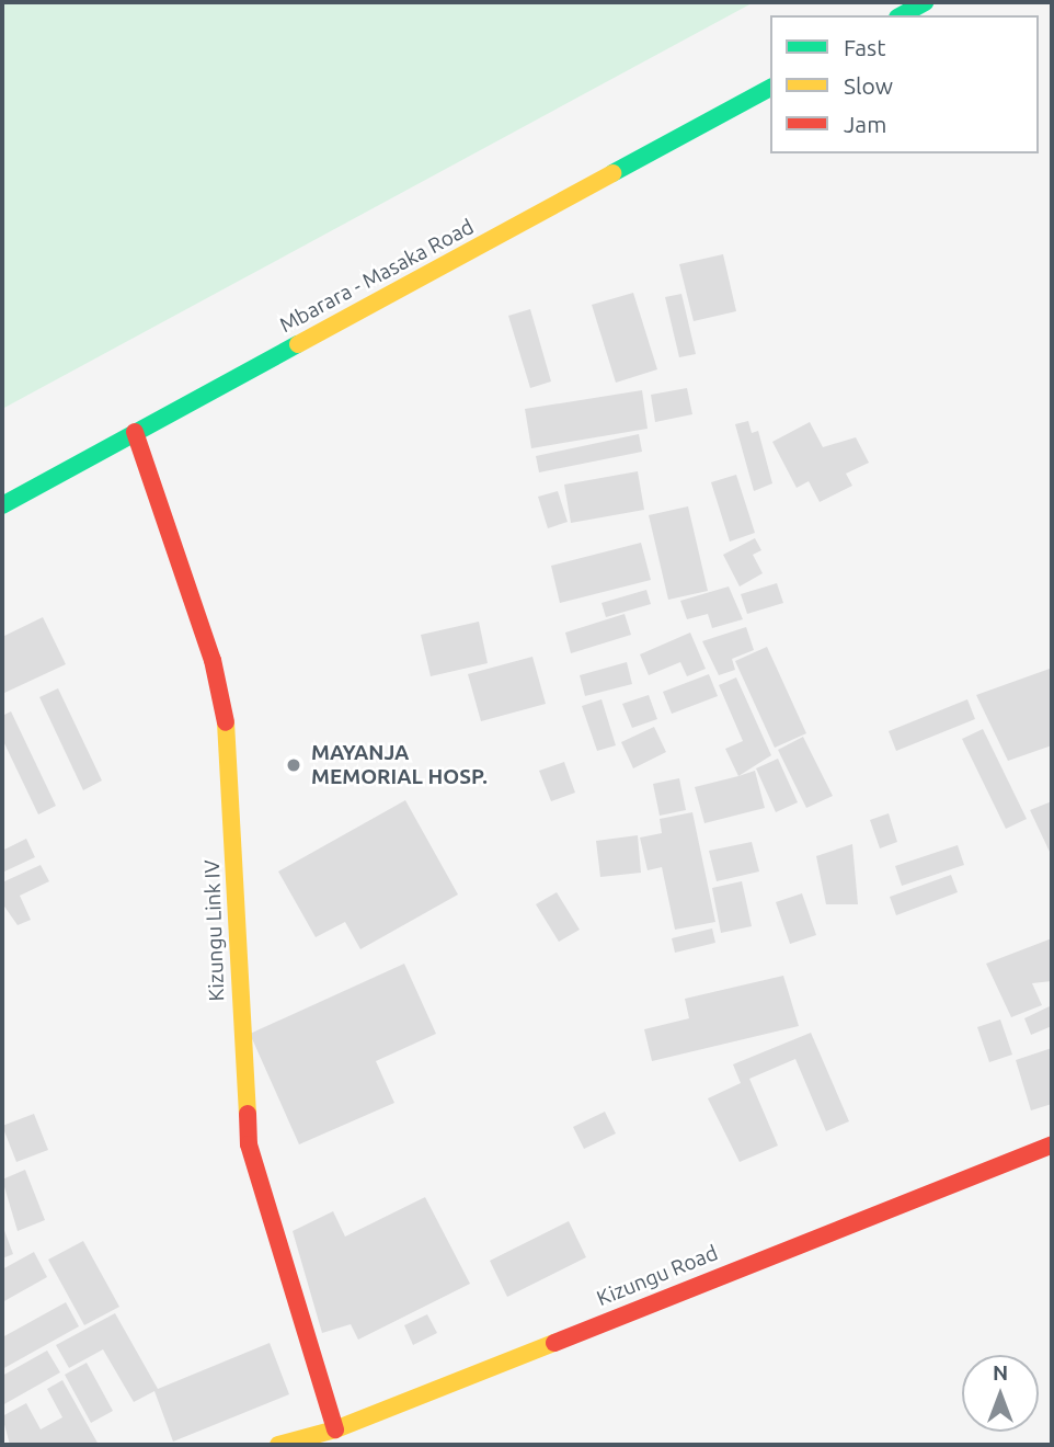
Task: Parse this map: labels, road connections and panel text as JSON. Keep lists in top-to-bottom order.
{
  "streets": {
    "street": ["Mbarara - Masaka Road", "Kizungu Link IV", "Kizungu Road"]
  },
  "crossings": [
    ["Mbarara - Masaka Road", "Kizungu Link IV"],
    ["Kizungu Link IV", "Kizungu Road"]
  ],
  "places": ["MAYANJA MEMORIAL HOSP."],
  "legend": ["Fast", "Slow", "Jam"],
  "north": "top"
}
